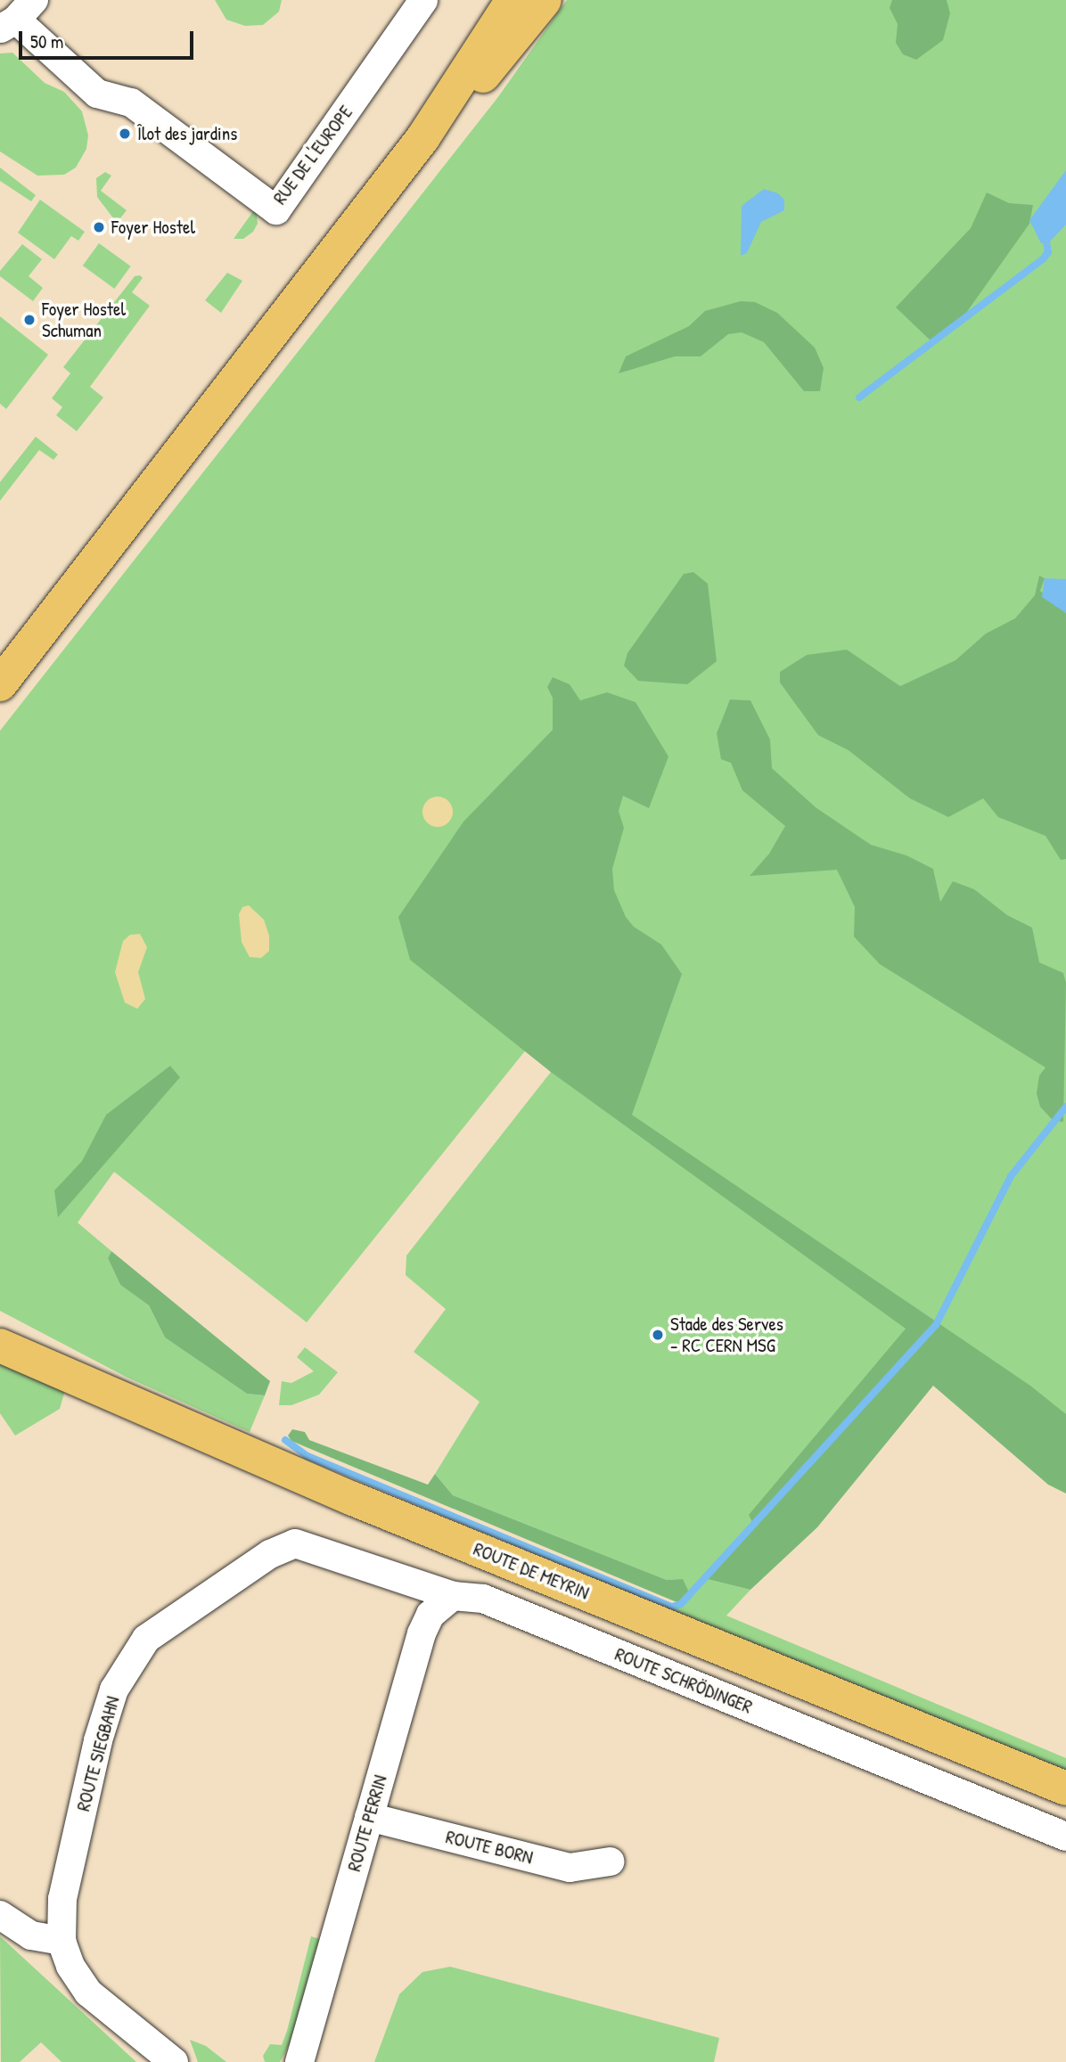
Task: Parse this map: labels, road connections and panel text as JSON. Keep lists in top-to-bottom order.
{
  "streets": {
    "main road": ["ROUTE DE MEYRIN"],
    "street": [
      "RUE DE L'EUROPE",
      "ROUTE SCHRÖDINGER",
      "ROUTE SIEGBAHN",
      "ROUTE PERRIN",
      "ROUTE BORN"
    ]
  },
  "crossings": [
    ["ROUTE SCHRÖDINGER", "ROUTE SIEGBAHN"],
    ["ROUTE SCHRÖDINGER", "ROUTE PERRIN"],
    ["ROUTE PERRIN", "ROUTE BORN"]
  ],
  "places": [
    "Îlot des jardins",
    "Foyer Hostel",
    "Foyer Hostel Schuman",
    "Stade des Serves - RC CERN MSG"
  ],
  "scale_bar": "50 m"
}
